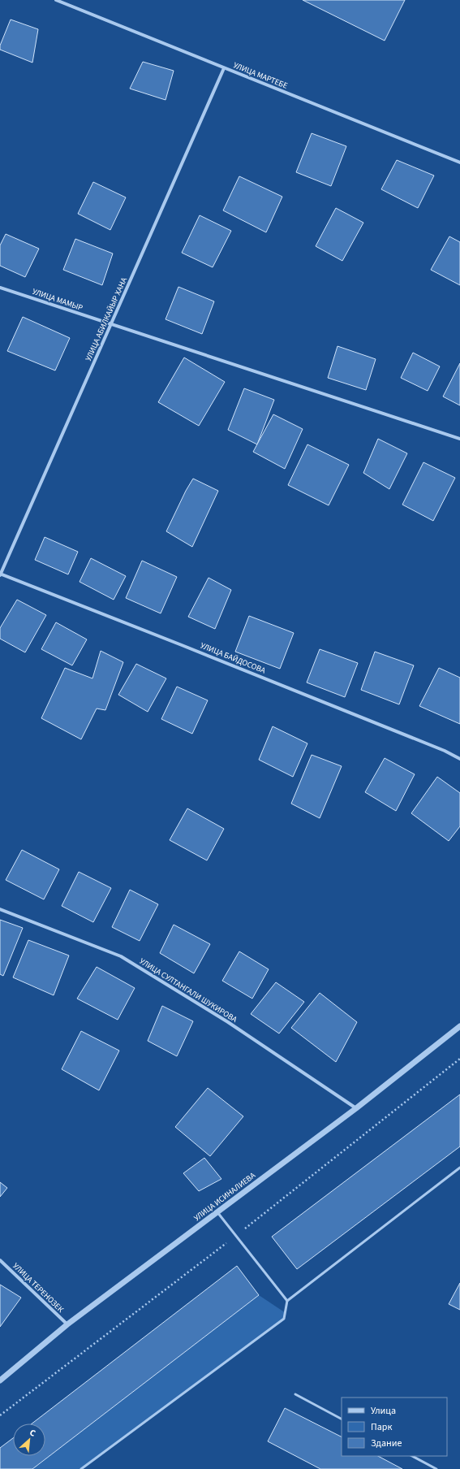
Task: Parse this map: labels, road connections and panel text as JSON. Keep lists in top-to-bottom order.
{
  "streets": {
    "street": [
      "УЛИЦА МАРТЕБЕ",
      "УЛИЦА МАМЫР",
      "УЛИЦА АБИЛКАЙЫР ХАНА",
      "УЛИЦА БАЙДОСОВА",
      "УЛИЦА СУЛТАНГАЛИ ШУКИРОВА",
      "УЛИЦА ИСИНАЛИЕВА",
      "УЛИЦА ТЕРЕНОЗЕК"
    ]
  },
  "crossings": [
    ["УЛИЦА МАРТЕБЕ", "УЛИЦА АБИЛКАЙЫР ХАНА"],
    ["УЛИЦА МАМЫР", "УЛИЦА АБИЛКАЙЫР ХАНА"],
    ["УЛИЦА АБИЛКАЙЫР ХАНА", "УЛИЦА БАЙДОСОВА"],
    ["УЛИЦА СУЛТАНГАЛИ ШУКИРОВА", "УЛИЦА ИСИНАЛИЕВА"],
    ["УЛИЦА ИСИНАЛИЕВА", "УЛИЦА ТЕРЕНОЗЕК"]
  ],
  "legend": ["Улица", "Парк", "Здание"],
  "north": "top right"
}
